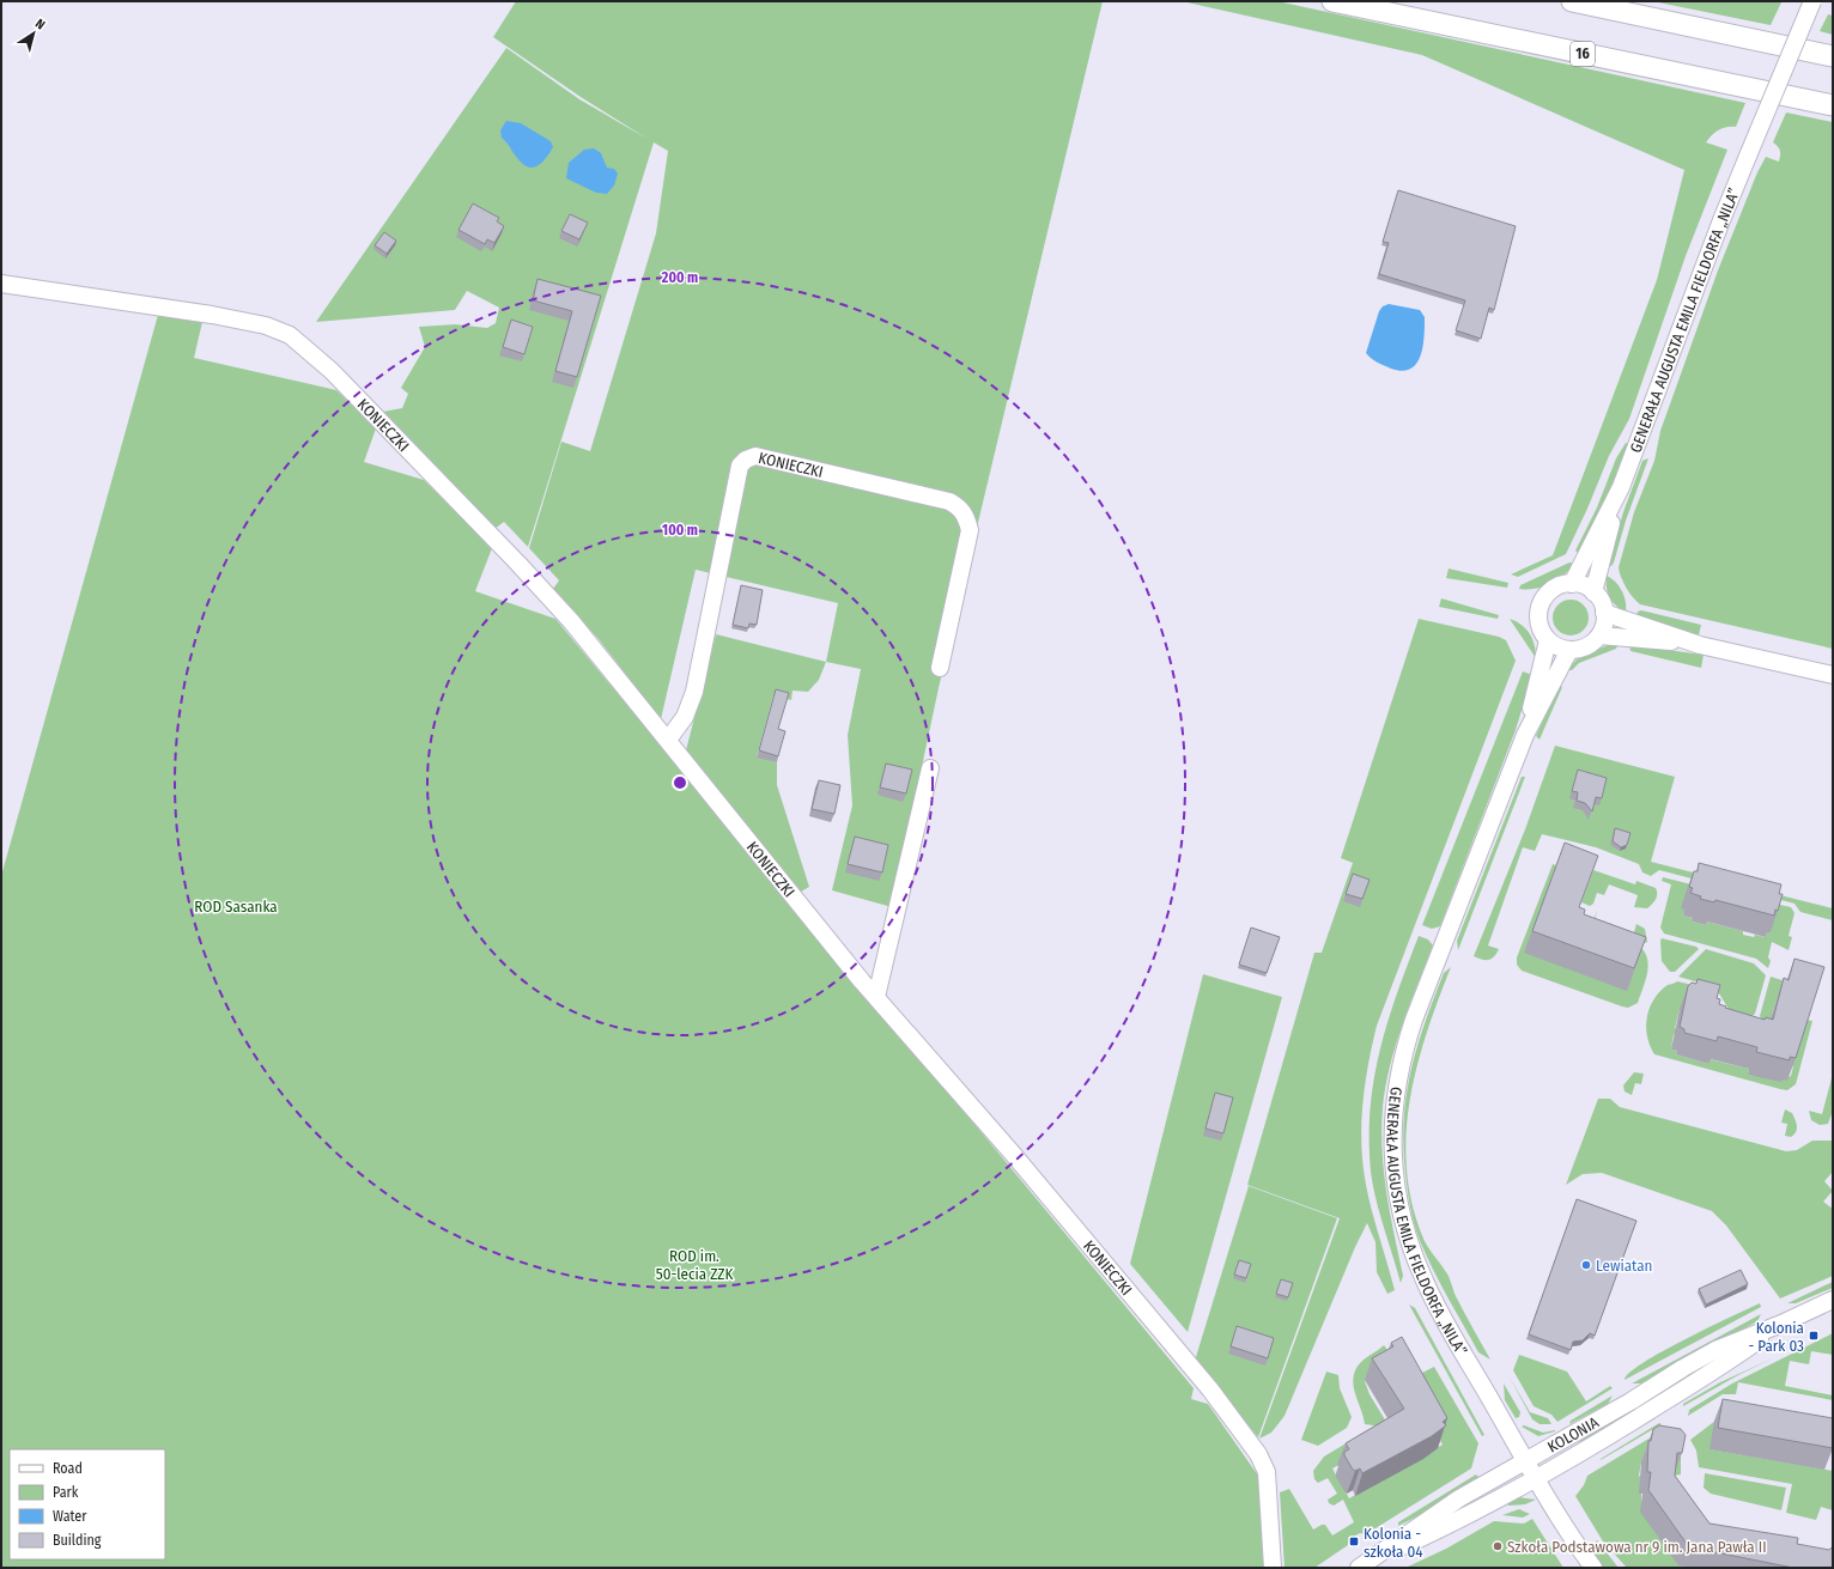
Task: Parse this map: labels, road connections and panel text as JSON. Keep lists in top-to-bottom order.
{
  "streets": {
    "main road": ["16"],
    "street": ["GENERAŁA AUGUSTA EMILA FIELDORFA „NILA”", "KONIECZKI", "KOLONIA"]
  },
  "crossings": [
    ["GENERAŁA AUGUSTA EMILA FIELDORFA „NILA”", "KOLONIA"]
  ],
  "parks": ["ROD Sasanka", "ROD im. 50-lecia ZZK"],
  "places": {
    "other": ["Lewiatan", "Szkoła Podstawowa nr 9 im. Jana Pawła II"],
    "transit": ["Kolonia - Park 03", "Kolonia - szkoła 04"]
  },
  "legend": [
    "Road",
    "Park",
    "Water",
    "Building"
  ],
  "north": "top right",
  "rings": ["200 m", "100 m"]
}
